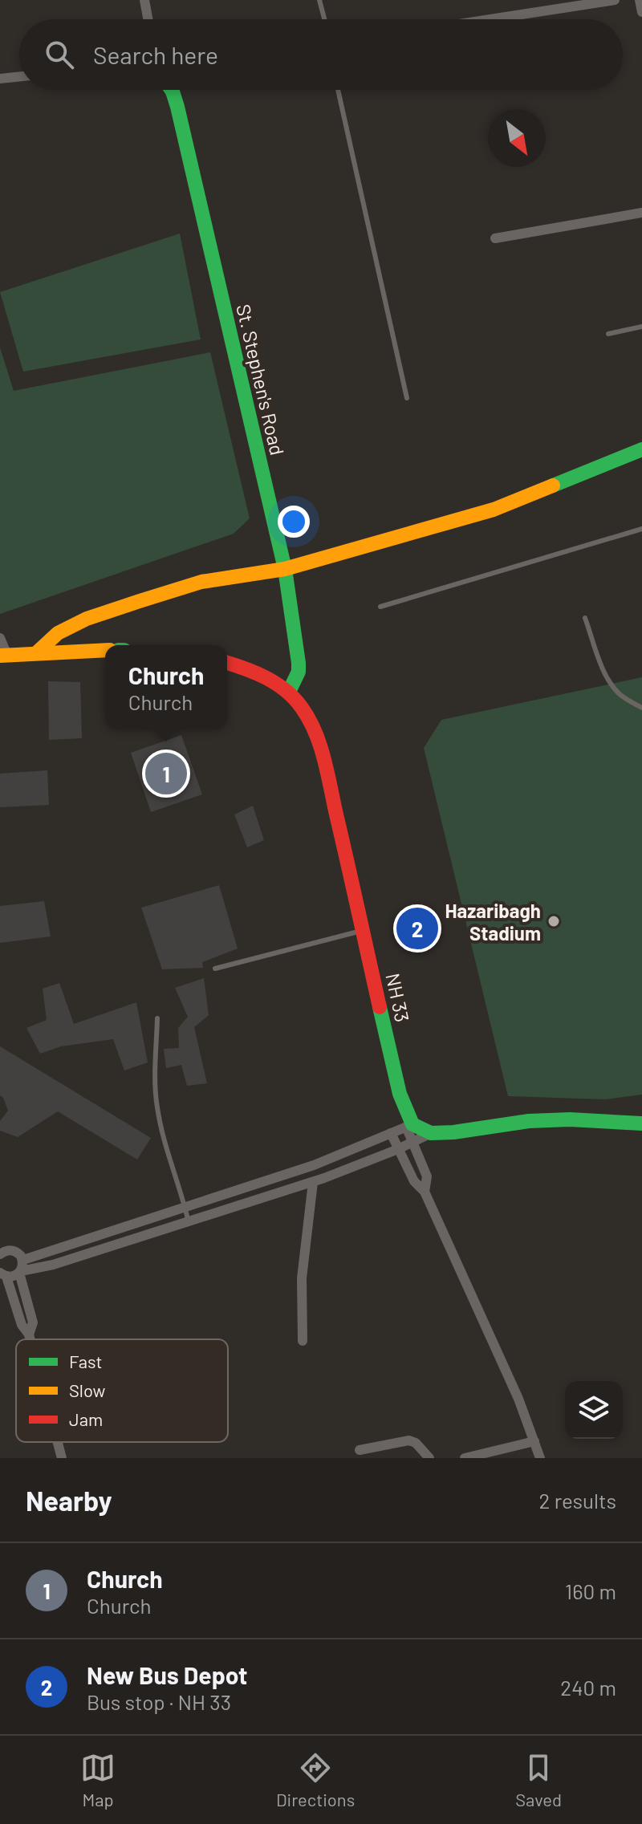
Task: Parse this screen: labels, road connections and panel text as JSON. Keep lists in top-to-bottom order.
{
  "streets": {
    "street": ["St. Stephen's Road", "NH 33"]
  },
  "crossings": [
    ["St. Stephen's Road", "NH 33"]
  ],
  "places": ["Hazaribagh Stadium"],
  "legend": ["Fast", "Slow", "Jam"],
  "north": "bottom right",
  "page": {
    "search": "Search here",
    "popup": ["Church", "Church"],
    "pins": ["1", "2"],
    "heading": ["Nearby", "2 results"],
    "list": [
      {
        "mark": "1",
        "name": "Church",
        "note": "Church",
        "value": "160 m"
      },
      {
        "mark": "2",
        "name": "New Bus Depot",
        "note": "Bus stop · NH 33",
        "value": "240 m"
      }
    ],
    "nav": ["Map", "Directions", "Saved"]
  }
}
